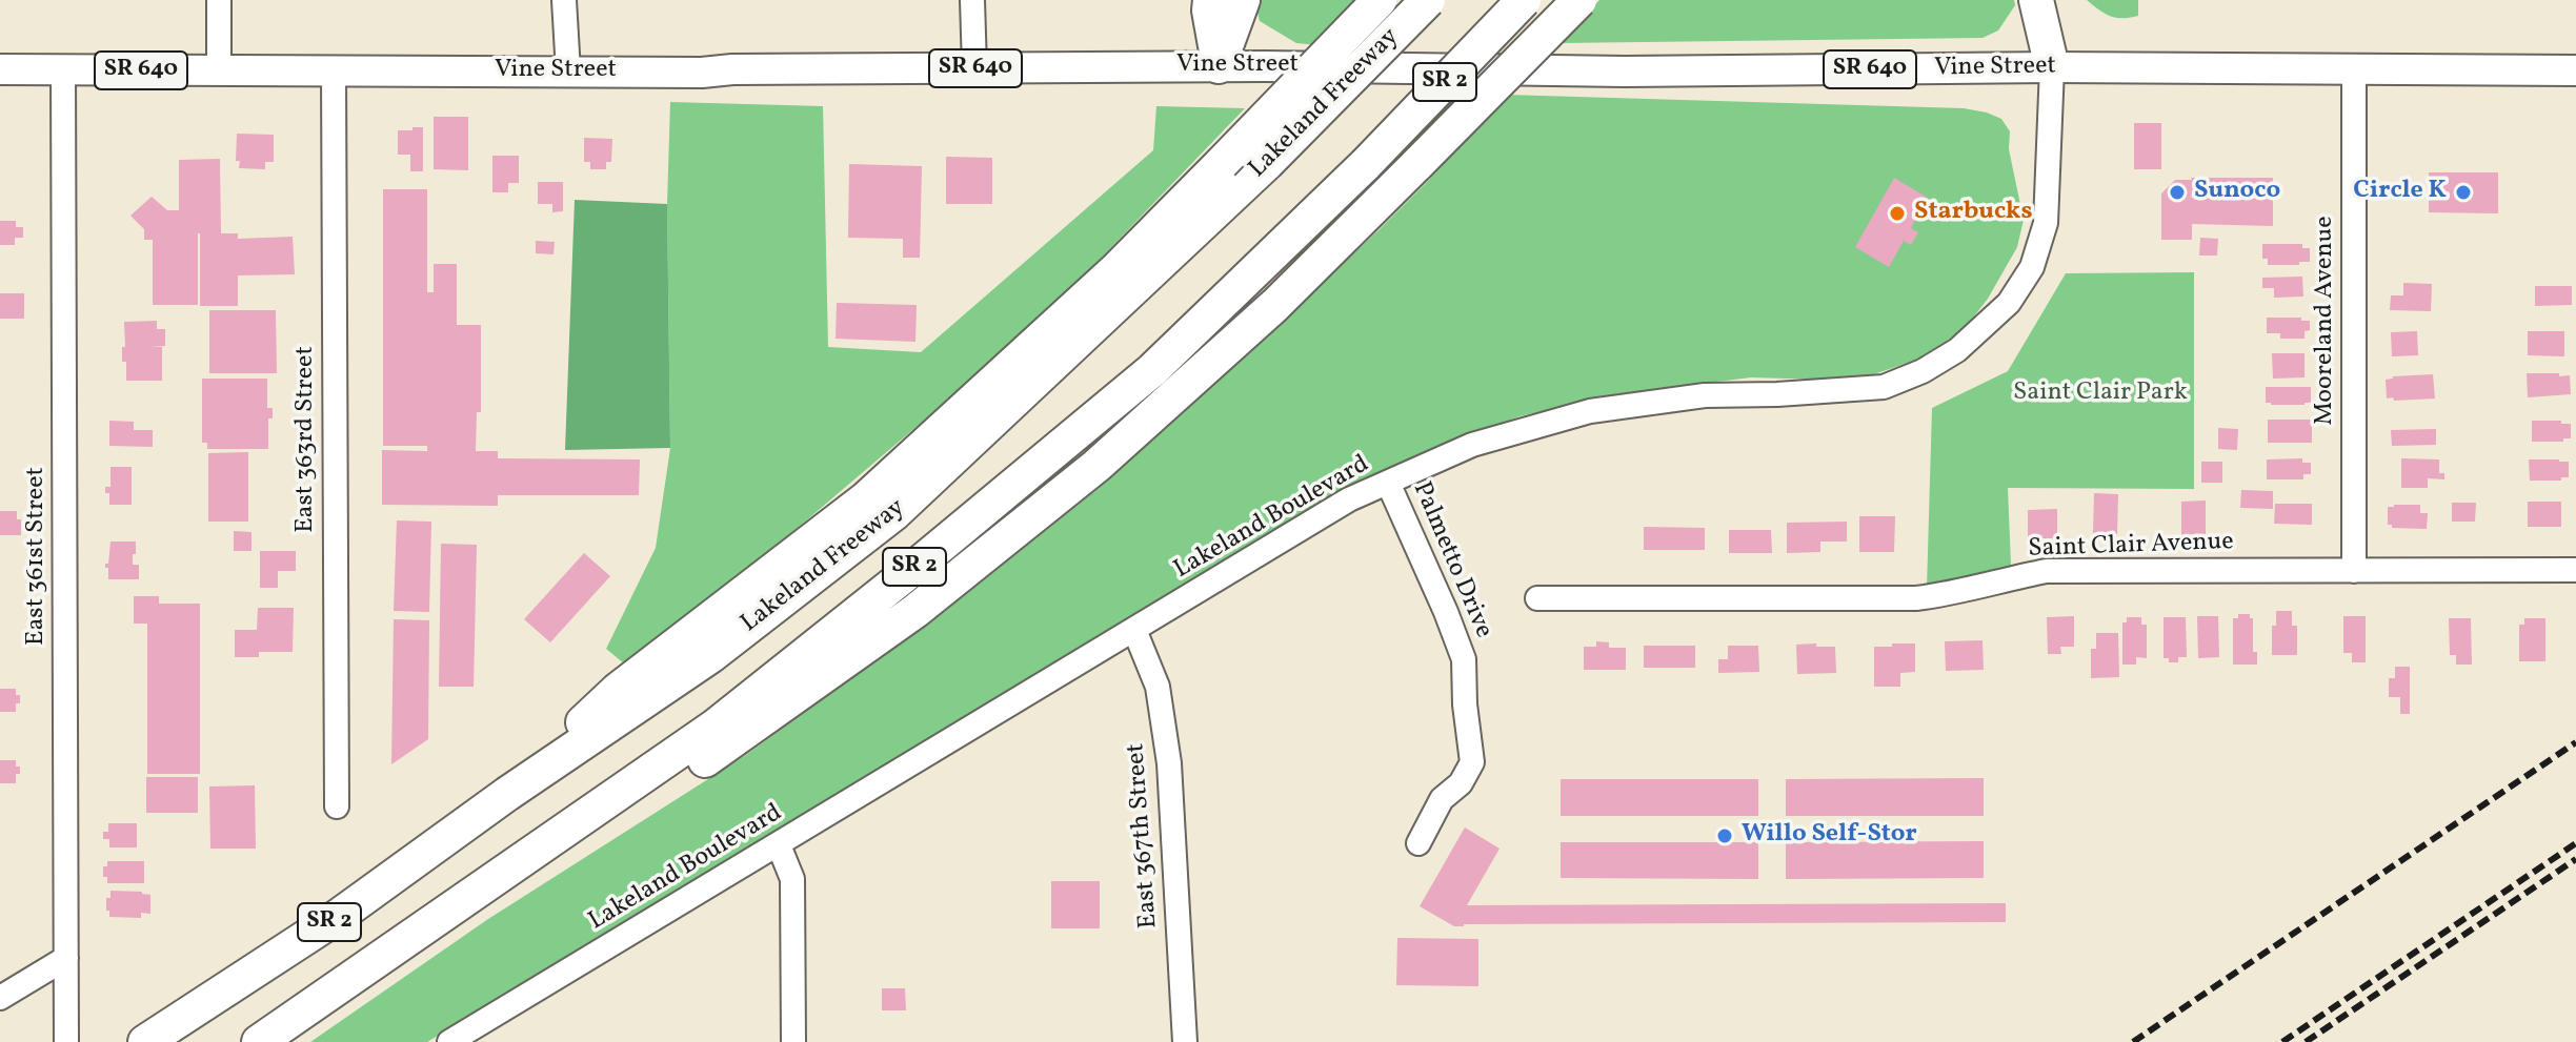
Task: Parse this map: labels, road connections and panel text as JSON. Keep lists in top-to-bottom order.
{
  "streets": {
    "highway": ["SR 2", "Lakeland Freeway"],
    "main road": ["Vine Street", "SR 640"],
    "street": [
      "Mooreland Avenue",
      "East 363rd Street",
      "Lakeland Boulevard",
      "Saint Clair Avenue",
      "East 361st Street",
      "Palmetto Drive",
      "East 367th Street"
    ]
  },
  "crossings": [
    ["Vine Street", "Mooreland Avenue"],
    ["Vine Street", "East 363rd Street"],
    ["Vine Street", "Lakeland Boulevard"],
    ["Vine Street", "East 361st Street"],
    ["Mooreland Avenue", "Saint Clair Avenue"],
    ["Lakeland Boulevard", "Palmetto Drive"],
    ["Lakeland Boulevard", "East 367th Street"]
  ],
  "parks": ["Saint Clair Park"],
  "places": [
    "Sunoco",
    "Circle K",
    "Starbucks",
    "Willo Self-Stor"
  ]
}
